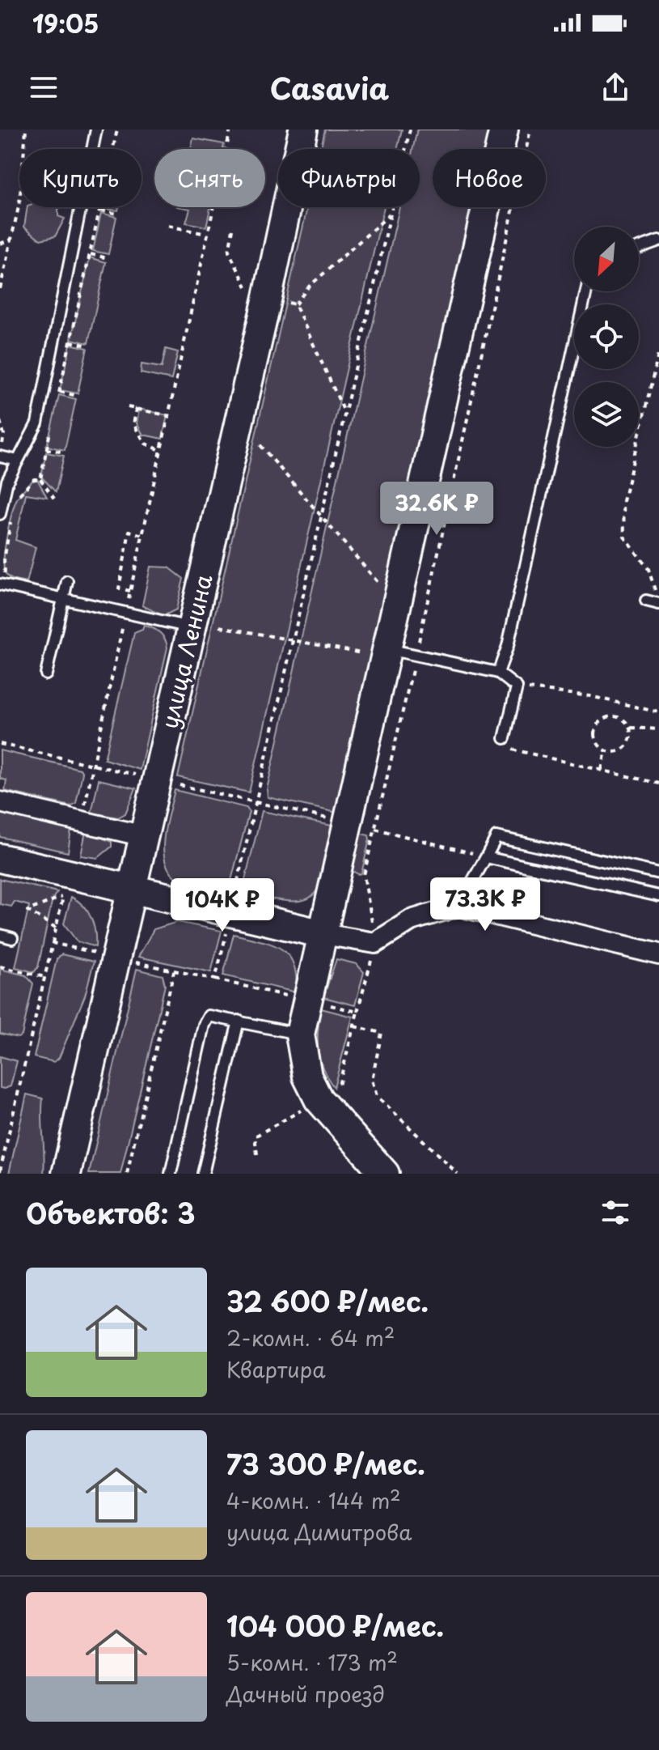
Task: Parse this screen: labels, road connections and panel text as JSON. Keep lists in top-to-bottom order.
{
  "streets": {
    "street": ["улица Ленина"]
  },
  "north": "bottom left",
  "page": {
    "status": "19:05",
    "header": "Casavia",
    "chip": [
      "Купить",
      "Снять",
      "Фильтры",
      "Новое"
    ],
    "price": ["32.6K ₽", "73.3K ₽", "104K ₽"],
    "heading": "Объектов: 3",
    "list": [
      {
        "name": "32 600 ₽/мес.",
        "note": "2-комн. · 64 m² · Квартира"
      },
      {
        "name": "73 300 ₽/мес.",
        "note": "4-комн. · 144 m² · улица Димитрова"
      },
      {
        "name": "104 000 ₽/мес.",
        "note": "5-комн. · 173 m² · Дачный проезд"
      }
    ]
  }
}
